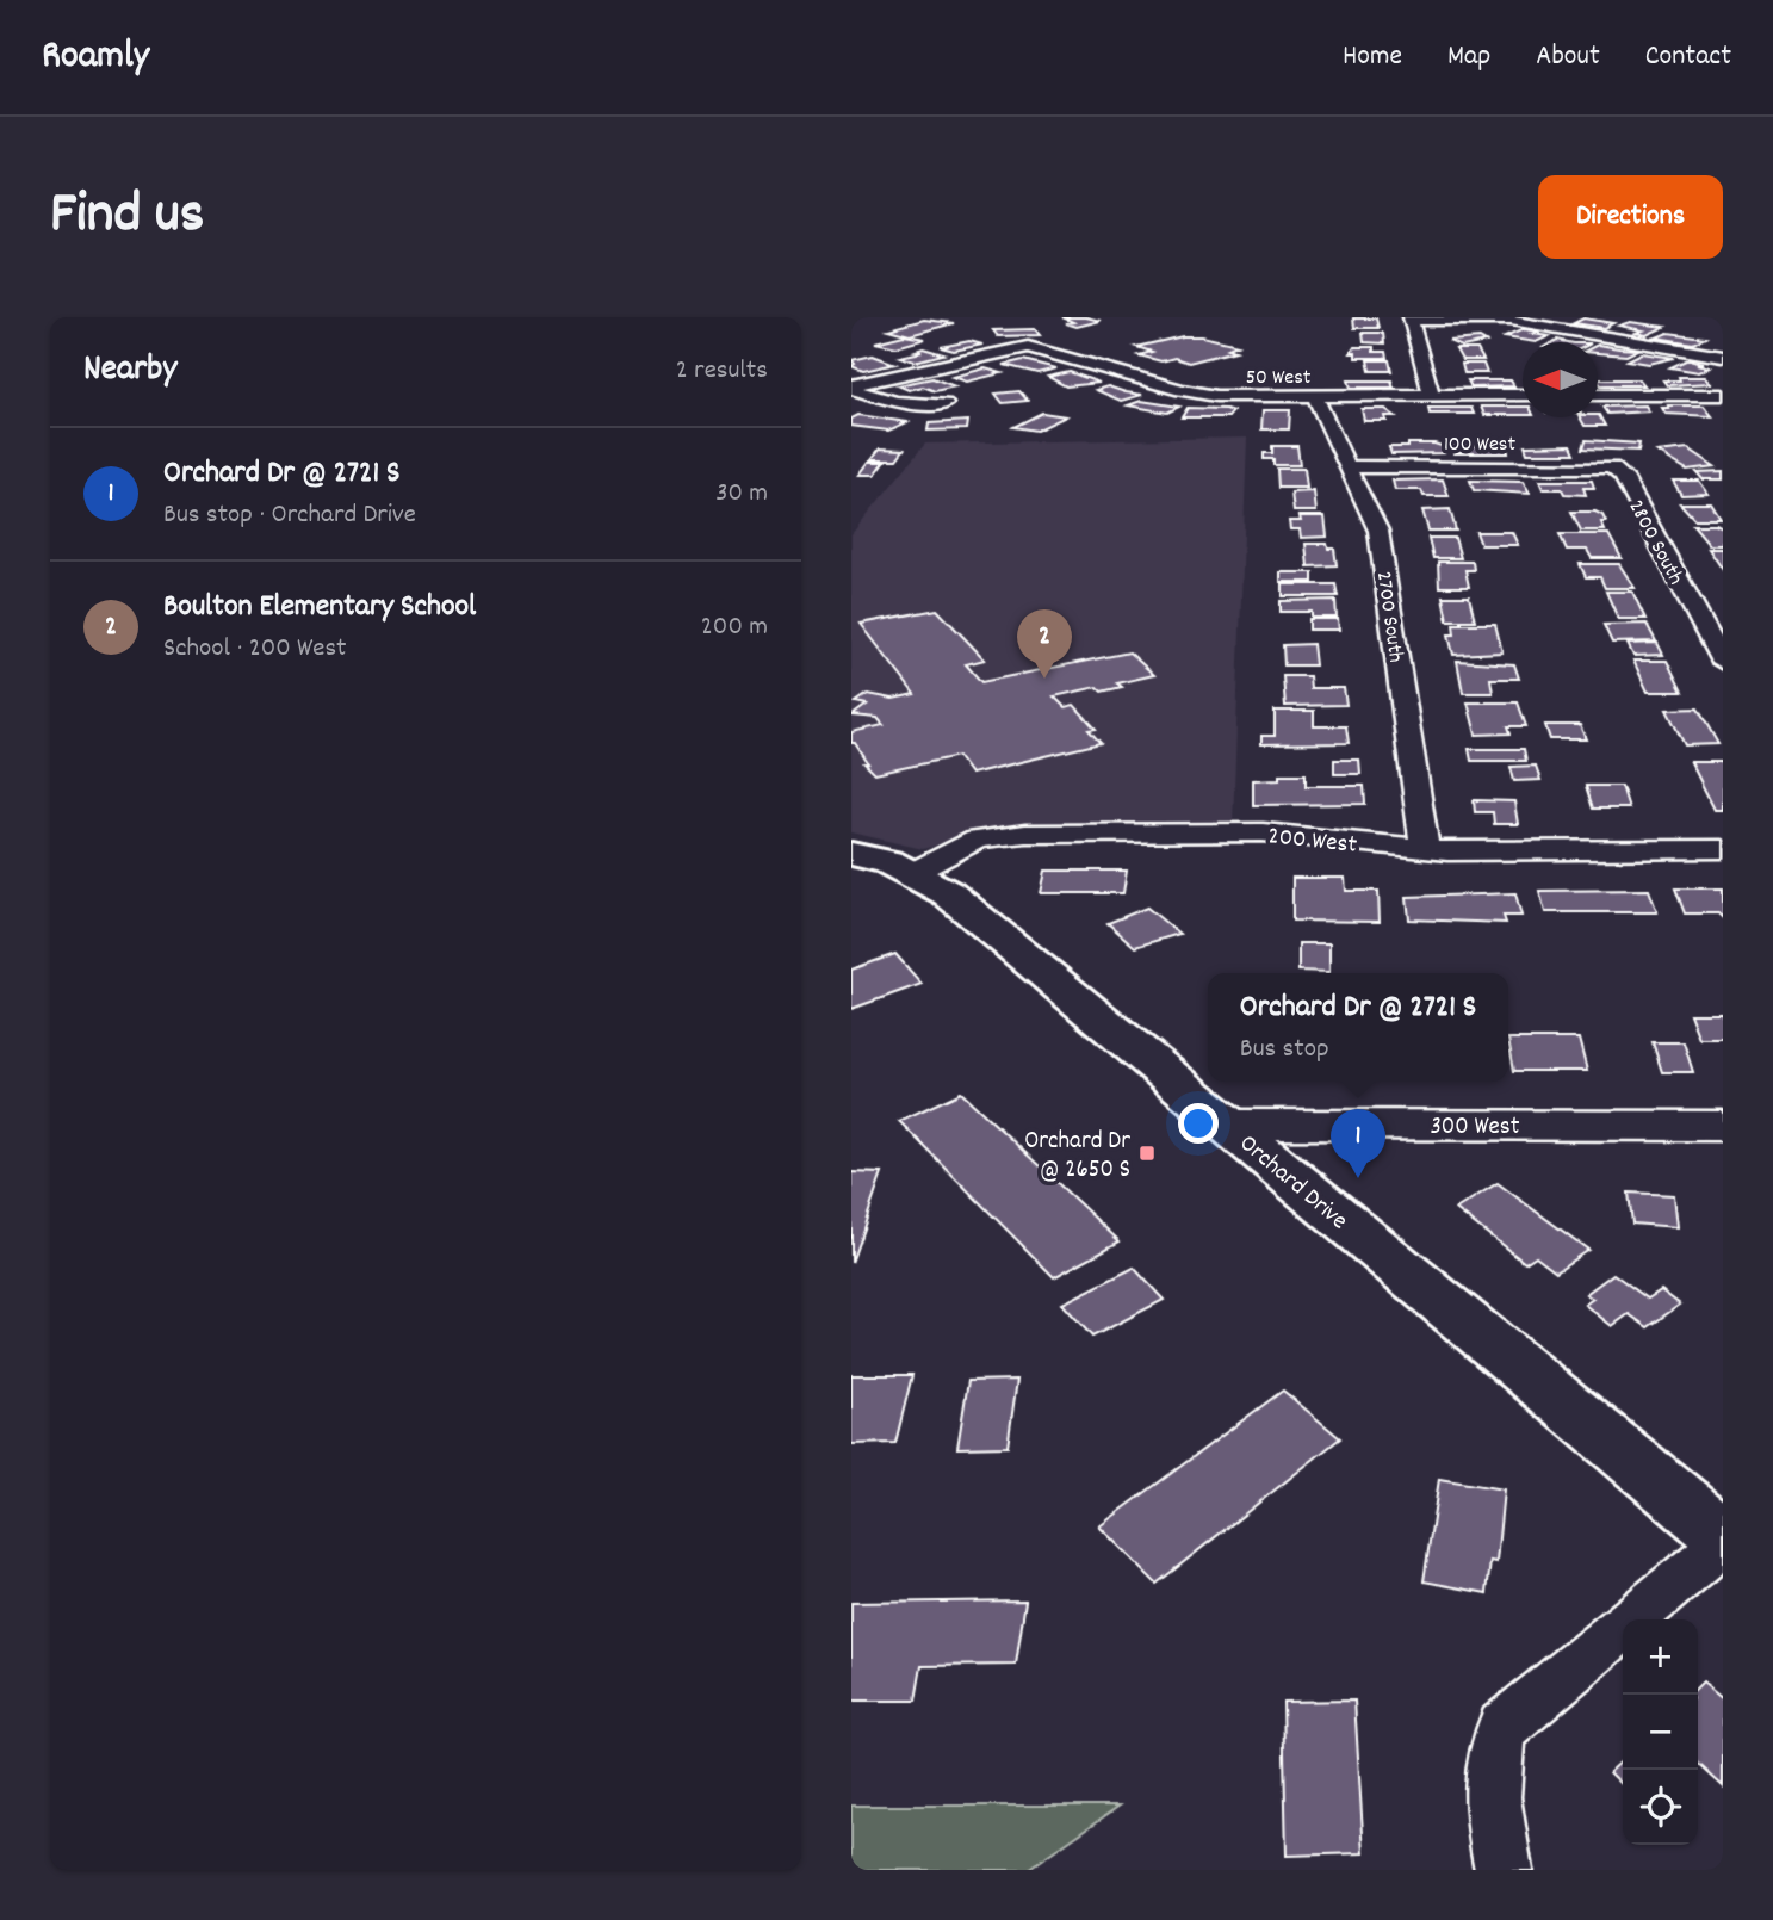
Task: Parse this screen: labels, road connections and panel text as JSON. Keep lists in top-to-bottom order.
{
  "streets": {
    "main road": ["Orchard Drive"],
    "street": [
      "50 West",
      "100 West",
      "2800 South",
      "2700 South",
      "200 West",
      "300 West"
    ]
  },
  "crossings": [
    ["50 West", "2700 South"],
    ["100 West", "2800 South"],
    ["100 West", "2700 South"],
    ["2700 South", "200 West"],
    ["200 West", "Orchard Drive"],
    ["300 West", "Orchard Drive"]
  ],
  "places": {
    "transit": ["Orchard Dr @ 2650 S"]
  },
  "north": "left",
  "page": {
    "header": "Roamly",
    "nav": [
      "Home",
      "Map",
      "About",
      "Contact"
    ],
    "title": "Find us",
    "buttons": "Directions",
    "heading": ["Nearby", "2 results"],
    "list": [
      {
        "mark": "1",
        "name": "Orchard Dr @ 2721 S",
        "note": "Bus stop · Orchard Drive",
        "value": "30 m"
      },
      {
        "mark": "2",
        "name": "Boulton Elementary School",
        "note": "School · 200 West",
        "value": "200 m"
      }
    ],
    "pins": ["2", "1"],
    "popup": ["Orchard Dr @ 2721 S", "Bus stop"],
    "map_buttons": ["+", "−"]
  }
}
